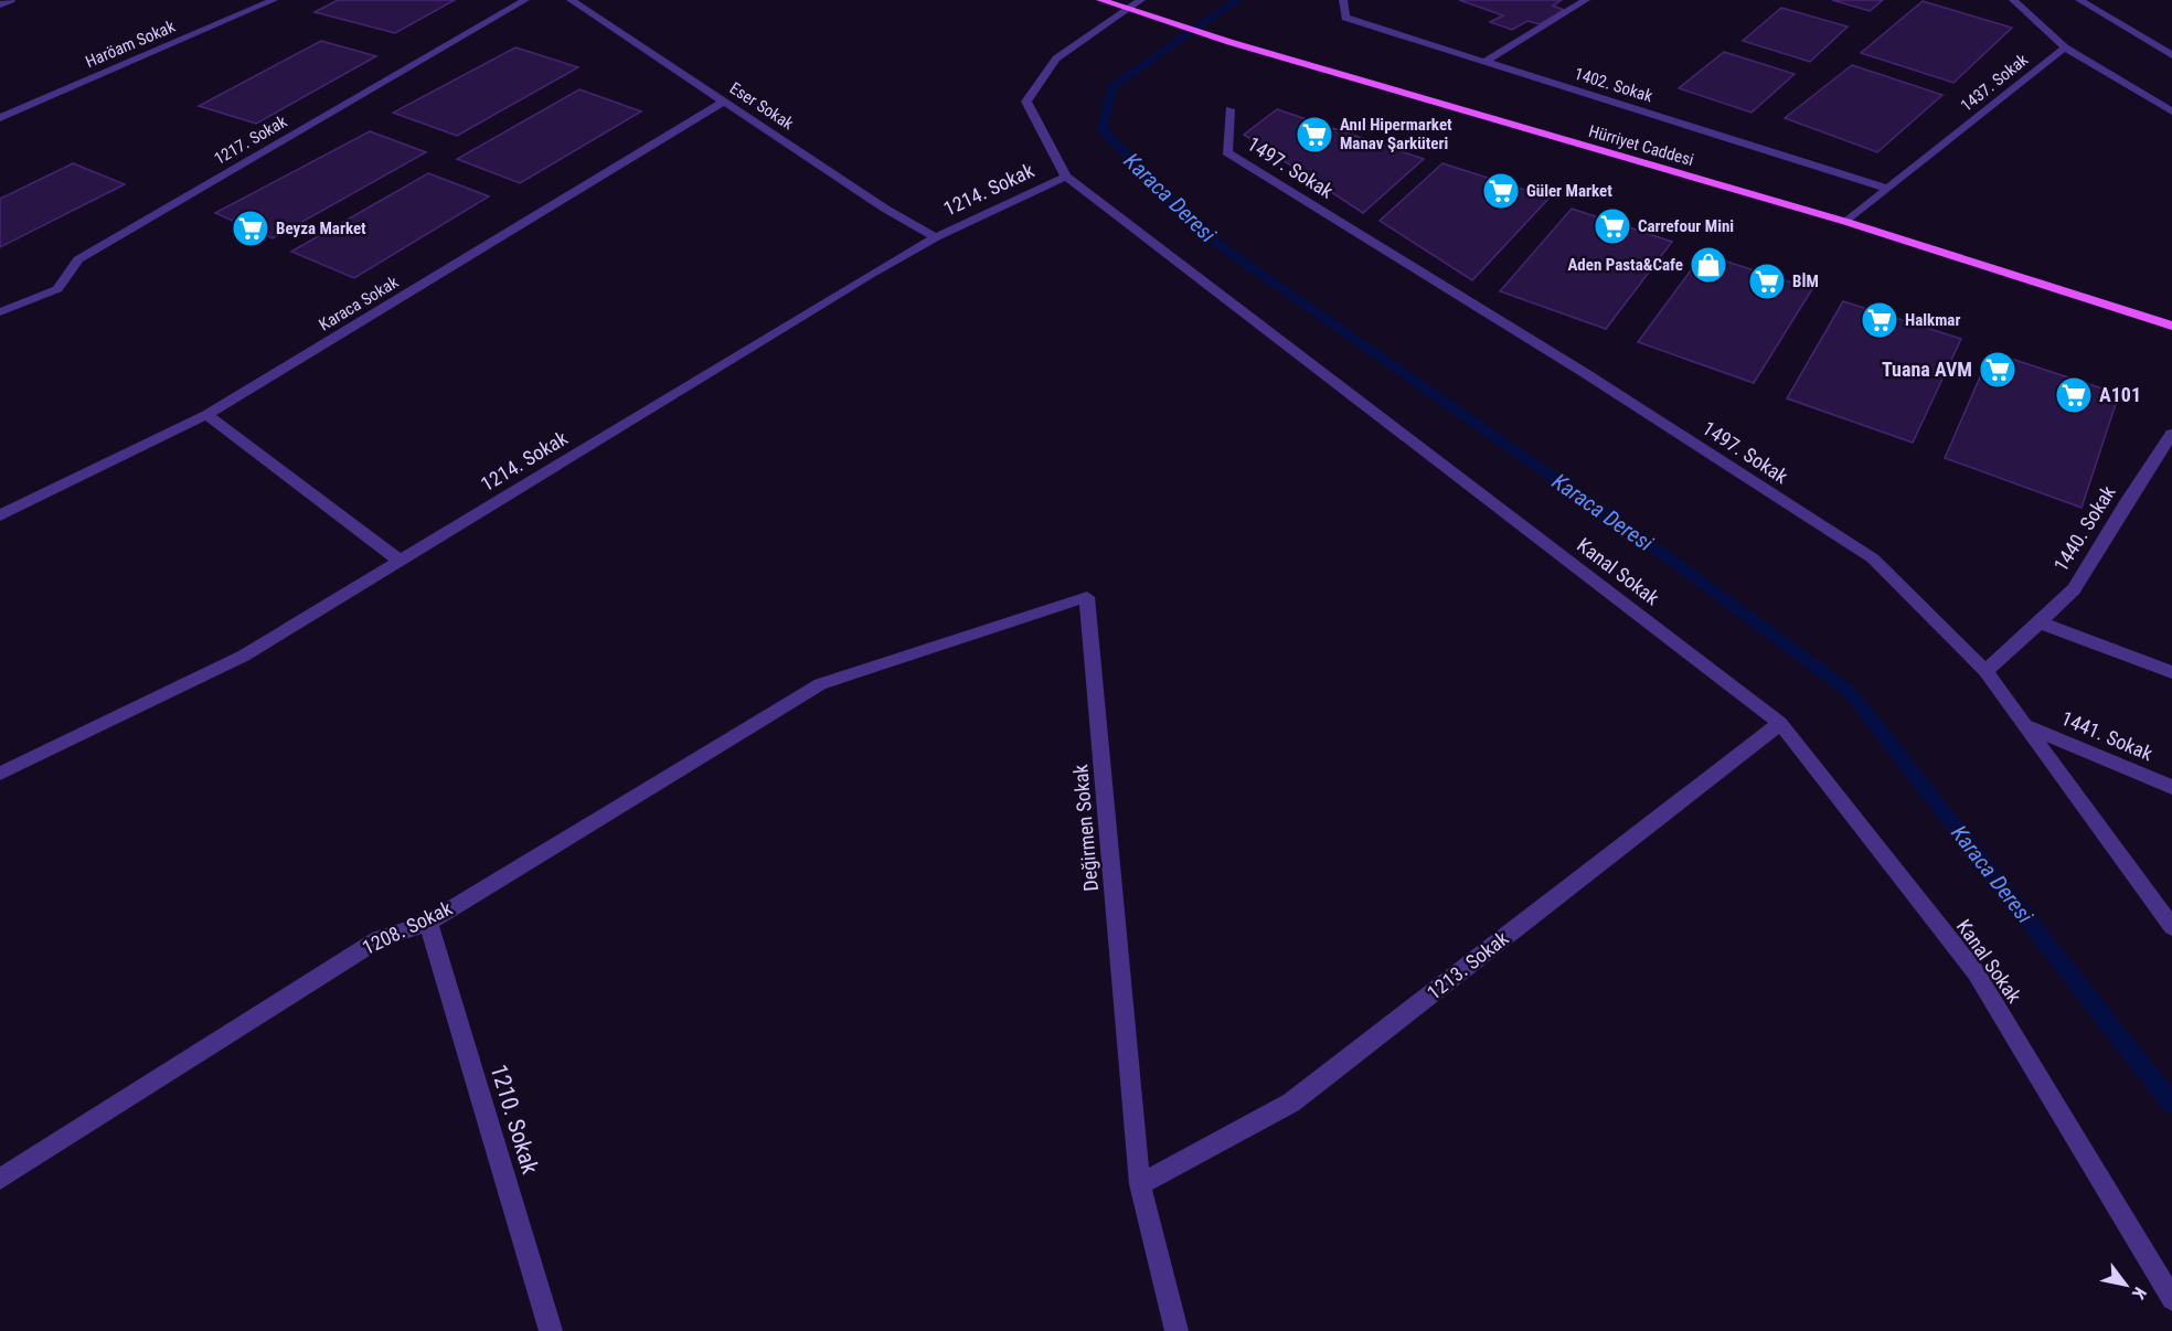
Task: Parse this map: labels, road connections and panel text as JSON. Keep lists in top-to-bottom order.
{
  "streets": {
    "main road": ["Hürriyet Caddesi"],
    "street": [
      "Haröam Sokak",
      "1437. Sokak",
      "1402. Sokak",
      "Eser Sokak",
      "1217. Sokak",
      "1497. Sokak",
      "1214. Sokak",
      "Karaca Sokak",
      "1440. Sokak",
      "Kanal Sokak",
      "1441. Sokak",
      "Değirmen Sokak",
      "1208. Sokak",
      "1213. Sokak",
      "1210. Sokak"
    ]
  },
  "crossings": [
    ["1437. Sokak", "1402. Sokak"],
    ["1437. Sokak", "Hürriyet Caddesi"],
    ["Eser Sokak", "1214. Sokak"],
    ["Eser Sokak", "Karaca Sokak"],
    ["Hürriyet Caddesi", "Kanal Sokak"],
    ["1497. Sokak", "1440. Sokak"],
    ["1497. Sokak", "1441. Sokak"],
    ["1214. Sokak", "Kanal Sokak"],
    ["Kanal Sokak", "1213. Sokak"],
    ["Değirmen Sokak", "1208. Sokak"],
    ["Değirmen Sokak", "1213. Sokak"],
    ["1208. Sokak", "1210. Sokak"]
  ],
  "water": ["Karaca Deresi"],
  "places": {
    "supermarket": [
      "Anıl Hipermarket Manav Şarküteri",
      "Güler Market",
      "Carrefour Mini",
      "Beyza Market",
      "BİM",
      "Halkmar",
      "Tuana AVM",
      "A101"
    ],
    "shop": ["Aden Pasta&Cafe"]
  },
  "north": "bottom right"
}
